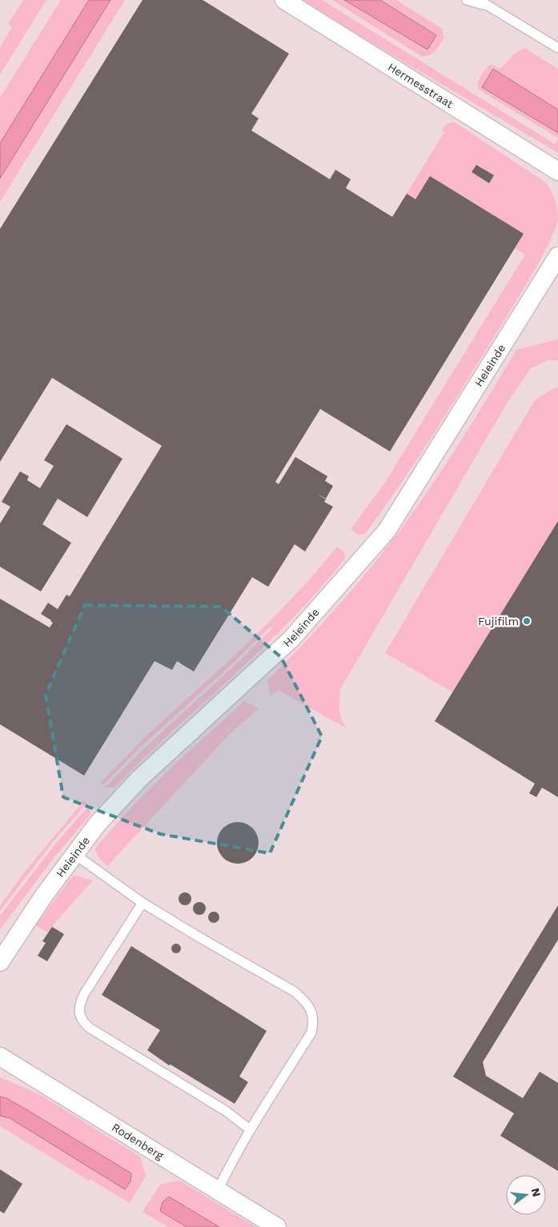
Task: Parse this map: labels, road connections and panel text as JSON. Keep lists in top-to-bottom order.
{
  "streets": {
    "street": ["Hermesstraat", "Heieinde", "Rodenberg"]
  },
  "places": ["Fujifilm"],
  "north": "right"
}
